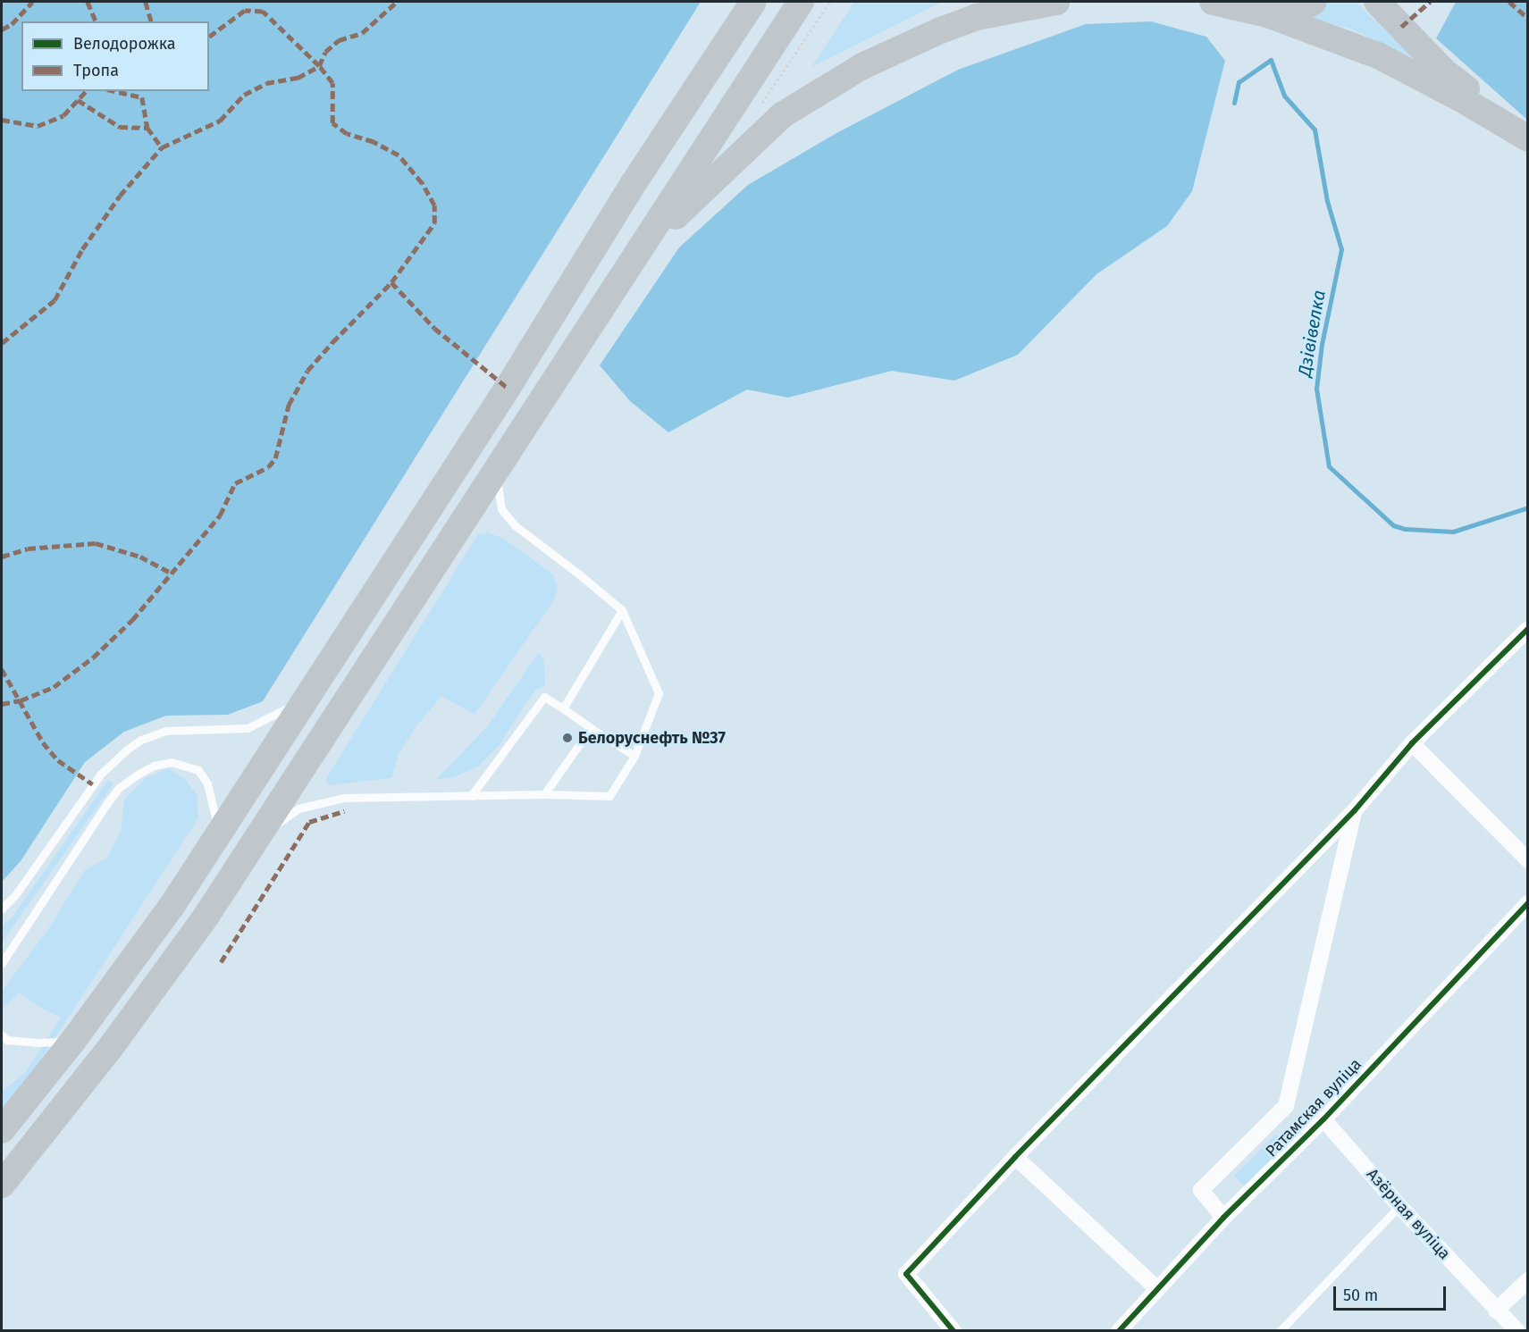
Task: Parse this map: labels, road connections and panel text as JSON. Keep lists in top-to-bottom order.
{
  "streets": {
    "street": ["Ратамская вуліца", "Азёрная вуліца"]
  },
  "crossings": [
    ["Ратамская вуліца", "Азёрная вуліца"]
  ],
  "water": ["Дзівівелка"],
  "places": ["Белоруснефть №37"],
  "legend": ["Велодорожка", "Тропа"],
  "scale_bar": "50 m"
}
